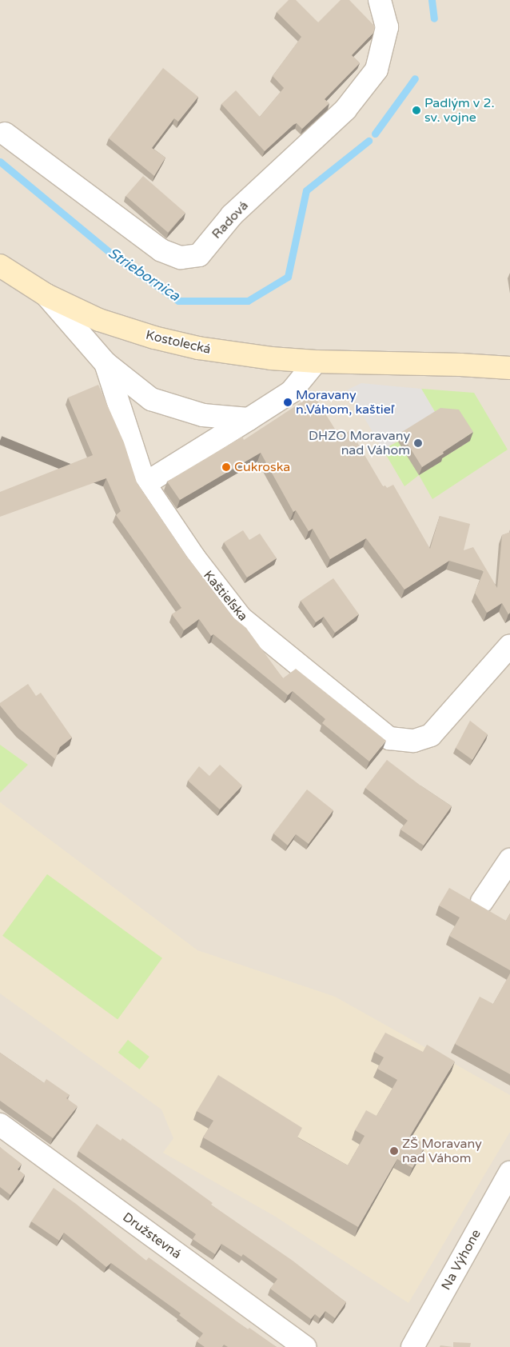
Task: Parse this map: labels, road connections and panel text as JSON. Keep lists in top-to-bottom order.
{
  "streets": {
    "main road": ["Kostolecká"],
    "street": [
      "Radová",
      "Kaštieľska",
      "Družstevná",
      "Na Výhone"
    ]
  },
  "crossings": [
    ["Kostolecká", "Kaštieľska"]
  ],
  "water": ["Striebornica"],
  "places": [
    "Padlým v 2. sv. vojne",
    "Moravany n.Váhom, kaštieľ",
    "DHZO Moravany nad Váhom",
    "Cukroska",
    "ZŠ Moravany nad Váhom"
  ]
}
